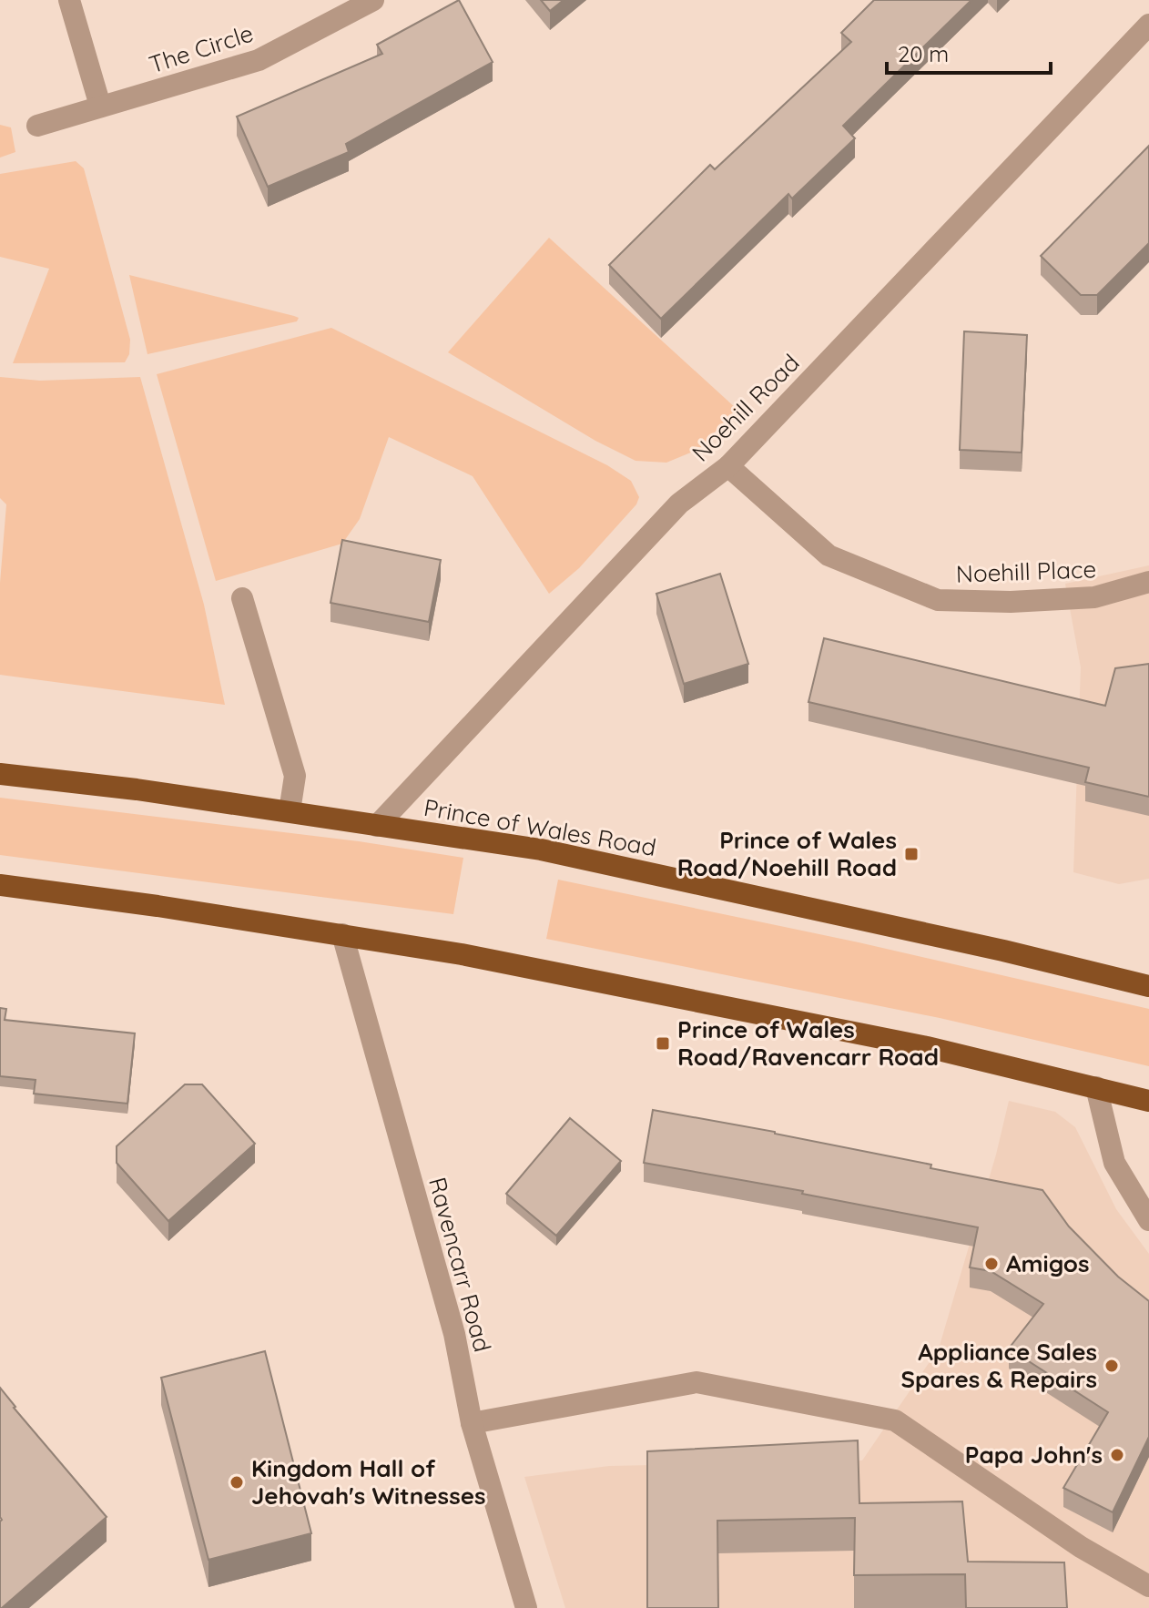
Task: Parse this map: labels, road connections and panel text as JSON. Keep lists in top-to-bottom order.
{
  "streets": {
    "highway": ["Prince of Wales Road"],
    "street": [
      "The Circle",
      "Noehill Road",
      "Noehill Place",
      "Ravencarr Road"
    ]
  },
  "crossings": [
    ["Noehill Road", "Noehill Place"],
    ["Noehill Road", "Prince of Wales Road"]
  ],
  "places": {
    "transit": ["Prince of Wales Road/Noehill Road", "Prince of Wales Road/Ravencarr Road"],
    "other": [
      "Amigos",
      "Appliance Sales Spares & Repairs",
      "Papa John's",
      "Kingdom Hall of Jehovah's Witnesses"
    ]
  },
  "scale_bar": "20 m"
}
